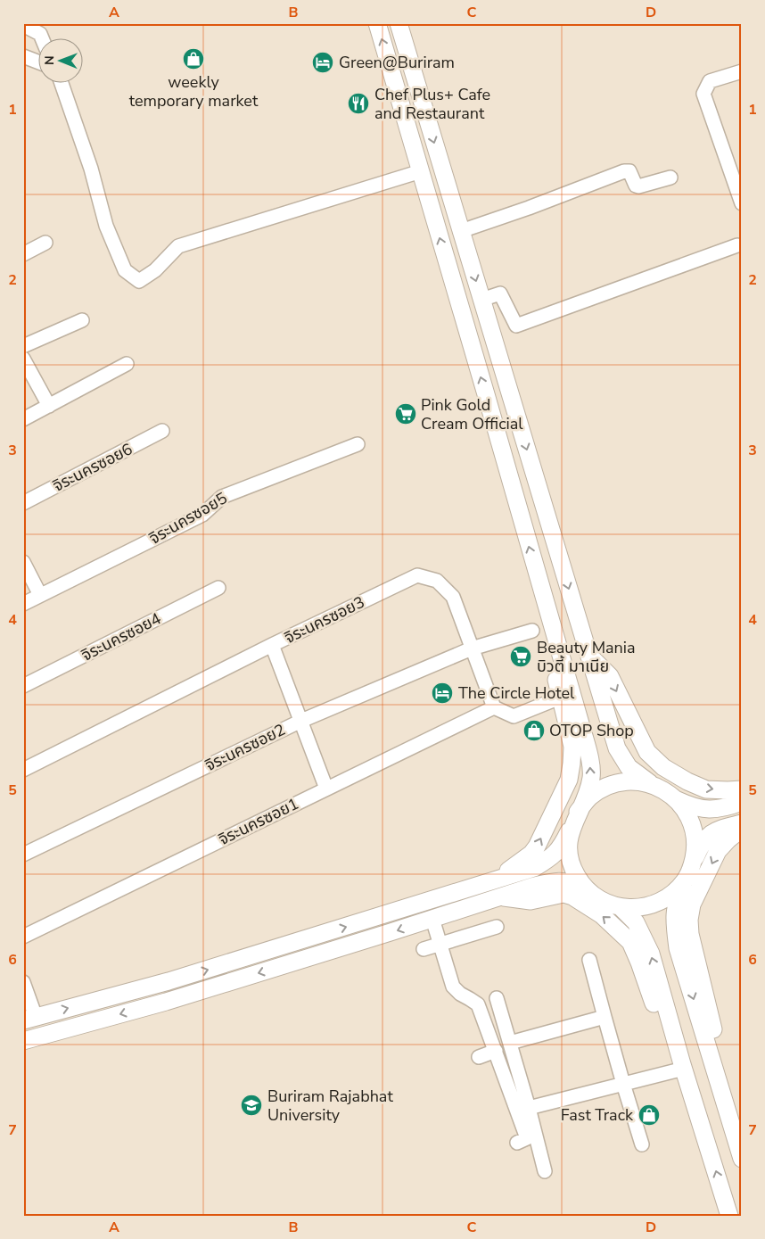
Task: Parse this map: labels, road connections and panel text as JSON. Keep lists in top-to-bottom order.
{
  "streets": {
    "street": [
      "จิระนครซอย6",
      "จิระนครซอย5",
      "จิระนครซอย3",
      "จิระนครซอย4",
      "จิระนครซอย2",
      "จิระนครซอย1"
    ]
  },
  "crossings": [
    ["จิระนครซอย3", "จิระนครซอย2"],
    ["จิระนครซอย3", "จิระนครซอย1"]
  ],
  "places": {
    "shop": ["weekly temporary market", "OTOP Shop", "Fast Track"],
    "hotel": ["Green@Buriram", "The Circle Hotel"],
    "restaurant": ["Chef Plus+ Cafe and Restaurant"],
    "supermarket": ["Pink Gold Cream Official", "Beauty Mania บิวตี้ มาเนีย"],
    "school or university": ["Buriram Rajabhat University"]
  },
  "north": "left",
  "grid": {
    "columns": [
      "A",
      "B",
      "C",
      "D"
    ],
    "rows": [
      "1",
      "2",
      "3",
      "4",
      "5",
      "6",
      "7"
    ]
  }
}
